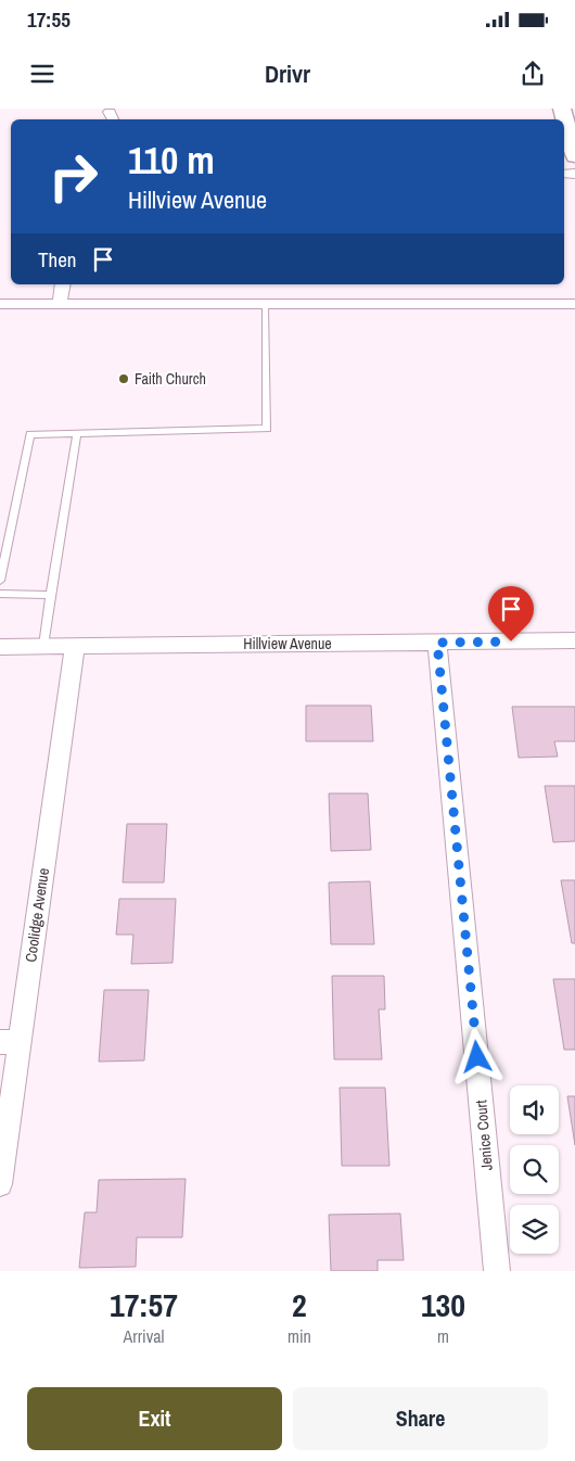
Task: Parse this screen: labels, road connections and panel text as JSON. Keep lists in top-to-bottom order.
{
  "streets": {
    "street": ["Hillview Avenue", "Coolidge Avenue", "Jenice Court"]
  },
  "crossings": [
    ["Hillview Avenue", "Coolidge Avenue"],
    ["Hillview Avenue", "Jenice Court"]
  ],
  "places": ["Faith Church"],
  "page": {
    "status": "17:55",
    "header": "Drivr",
    "turn": ["110 m", "Hillview Avenue"],
    "then": "Then",
    "eta": [
      "17:57",
      "Arrival",
      "2",
      "min",
      "130",
      "m"
    ],
    "buttons": ["Exit", "Share"]
  }
}
